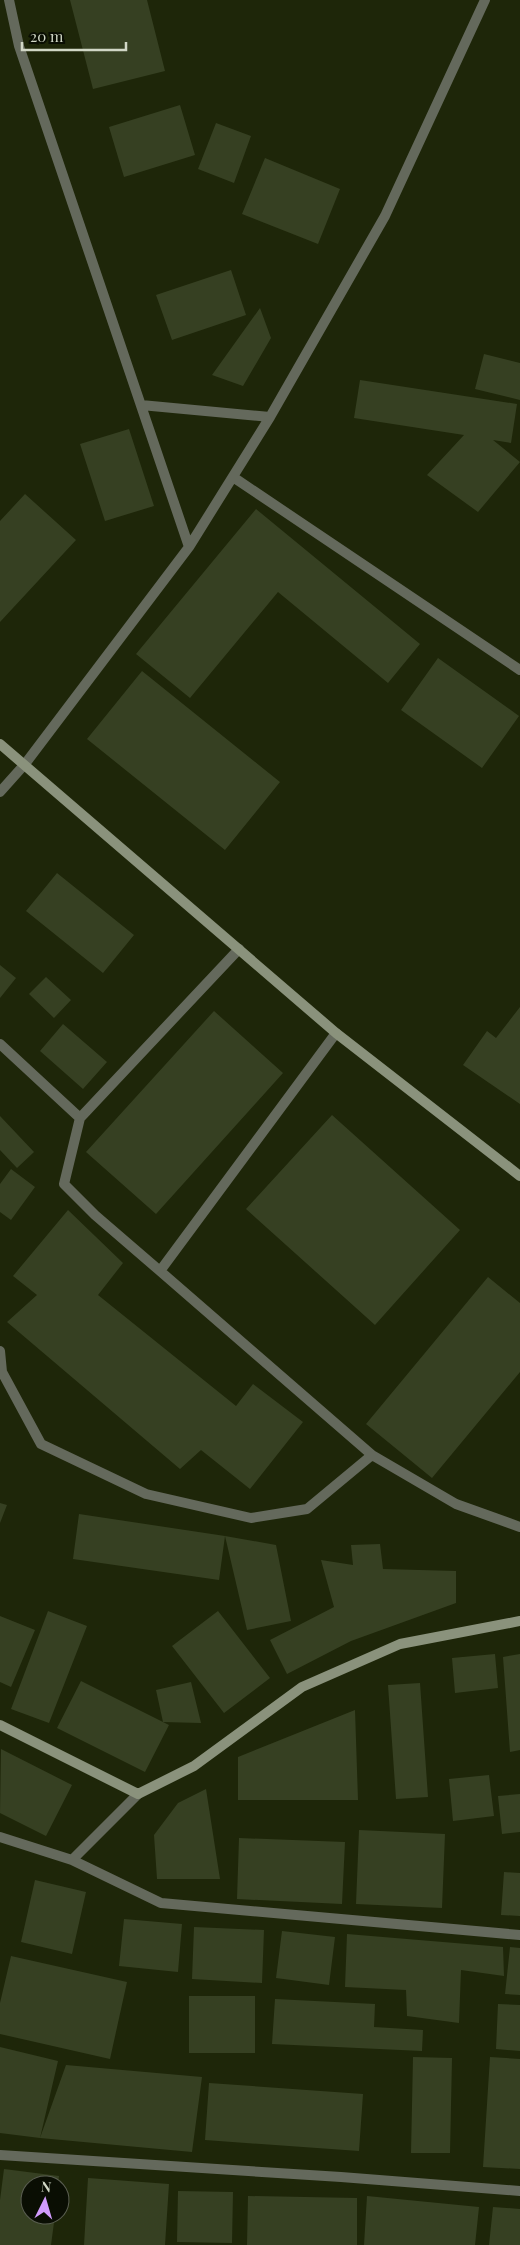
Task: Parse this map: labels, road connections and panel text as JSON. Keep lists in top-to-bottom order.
{
  "scale_bar": "20 m",
  "north": "top"
}
